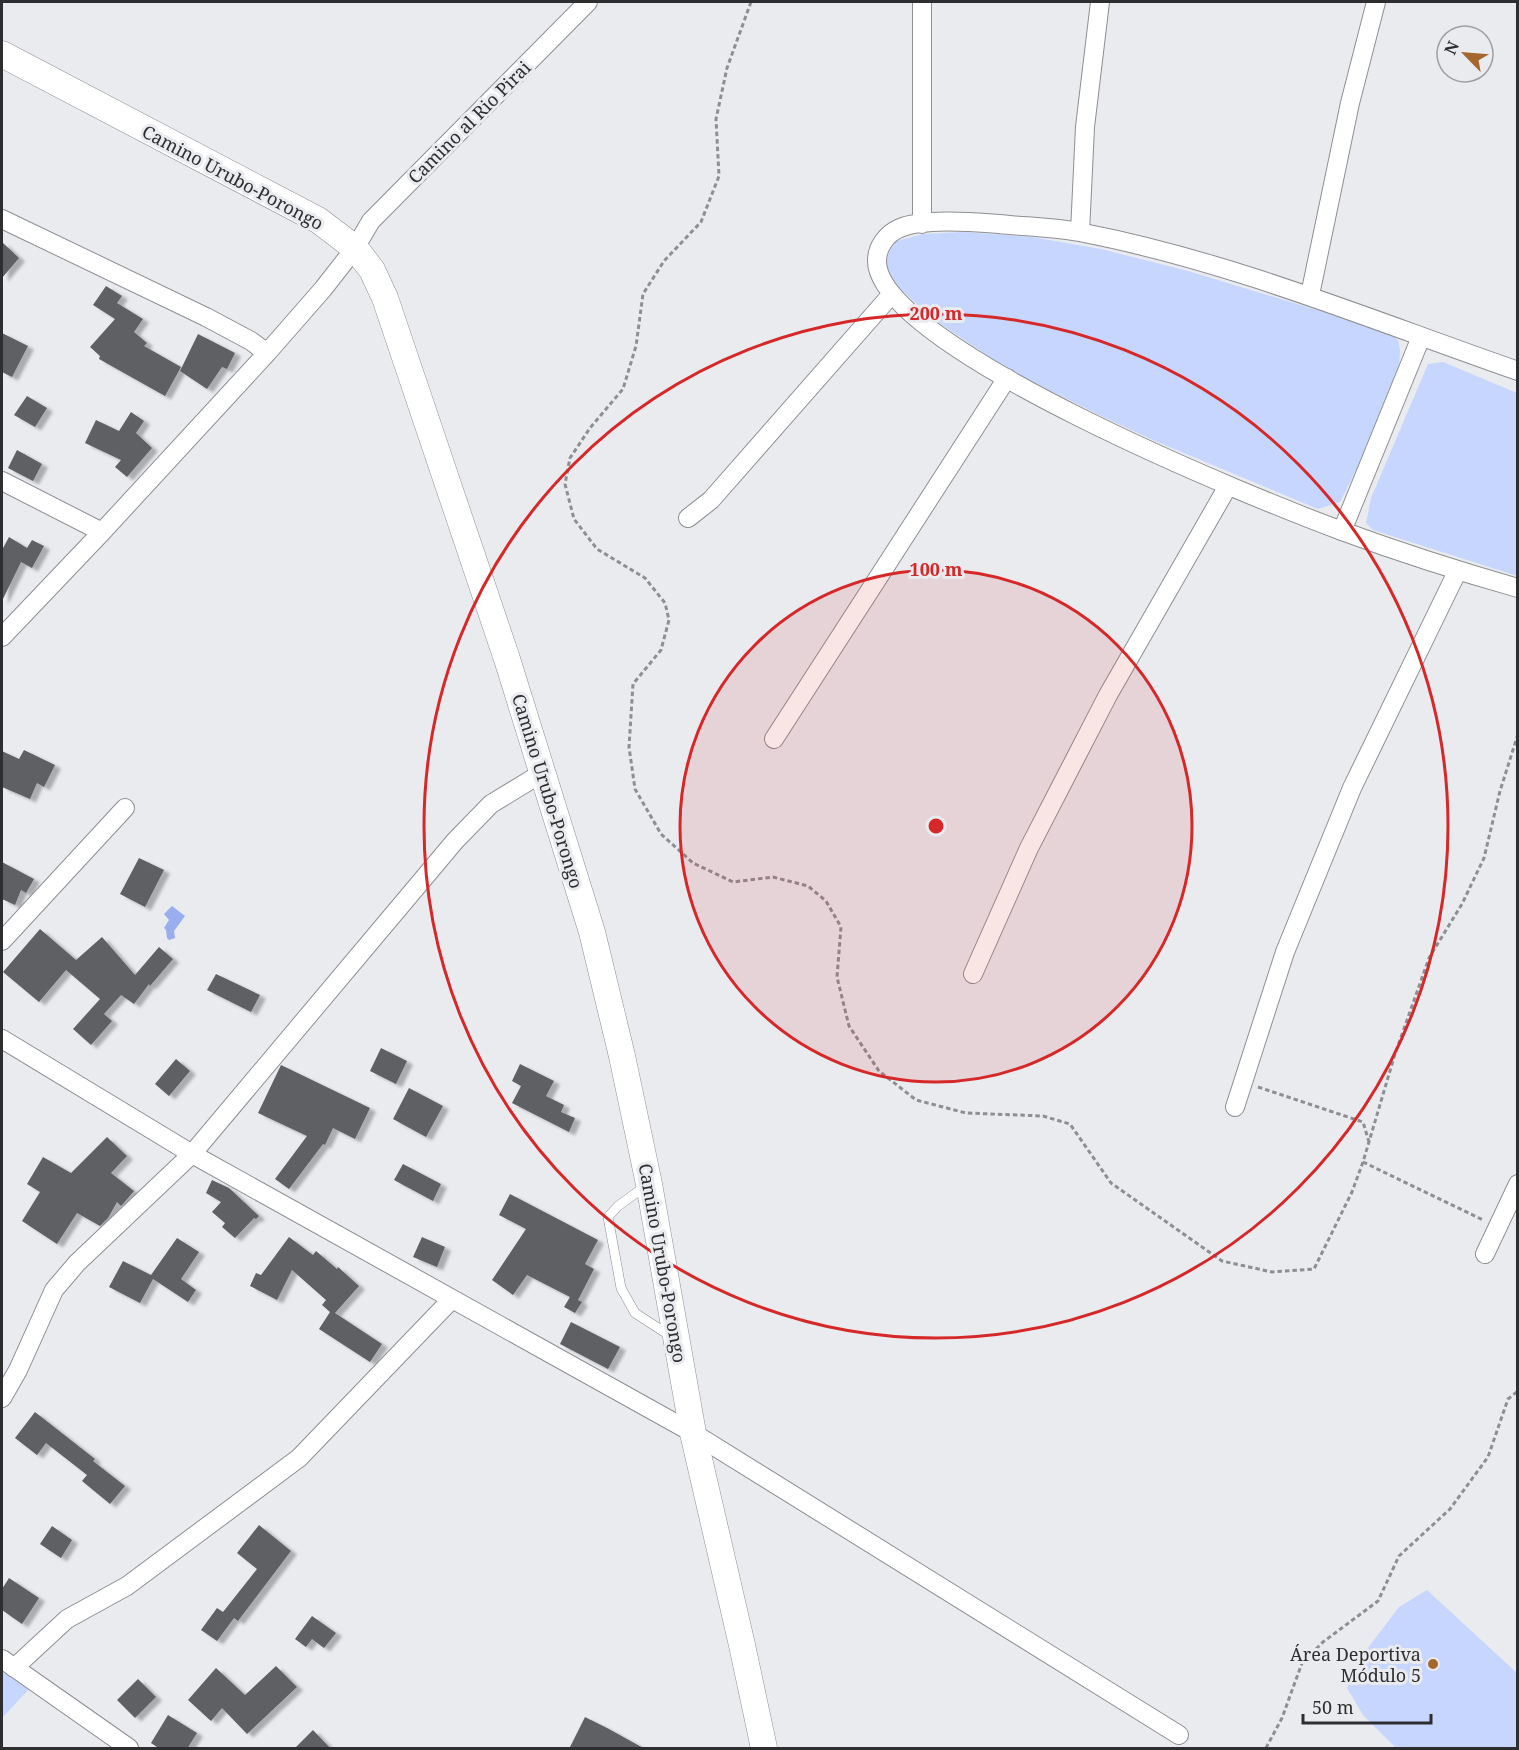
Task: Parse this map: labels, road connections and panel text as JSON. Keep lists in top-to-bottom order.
{
  "streets": {
    "main road": ["Camino Urubo-Porongo"],
    "street": ["Camino al Rio Pirai"]
  },
  "crossings": [
    ["Camino al Rio Pirai", "Camino Urubo-Porongo"]
  ],
  "places": ["Área Deportiva Módulo 5"],
  "scale_bar": "50 m",
  "north": "top left",
  "rings": ["200 m", "100 m"]
}
